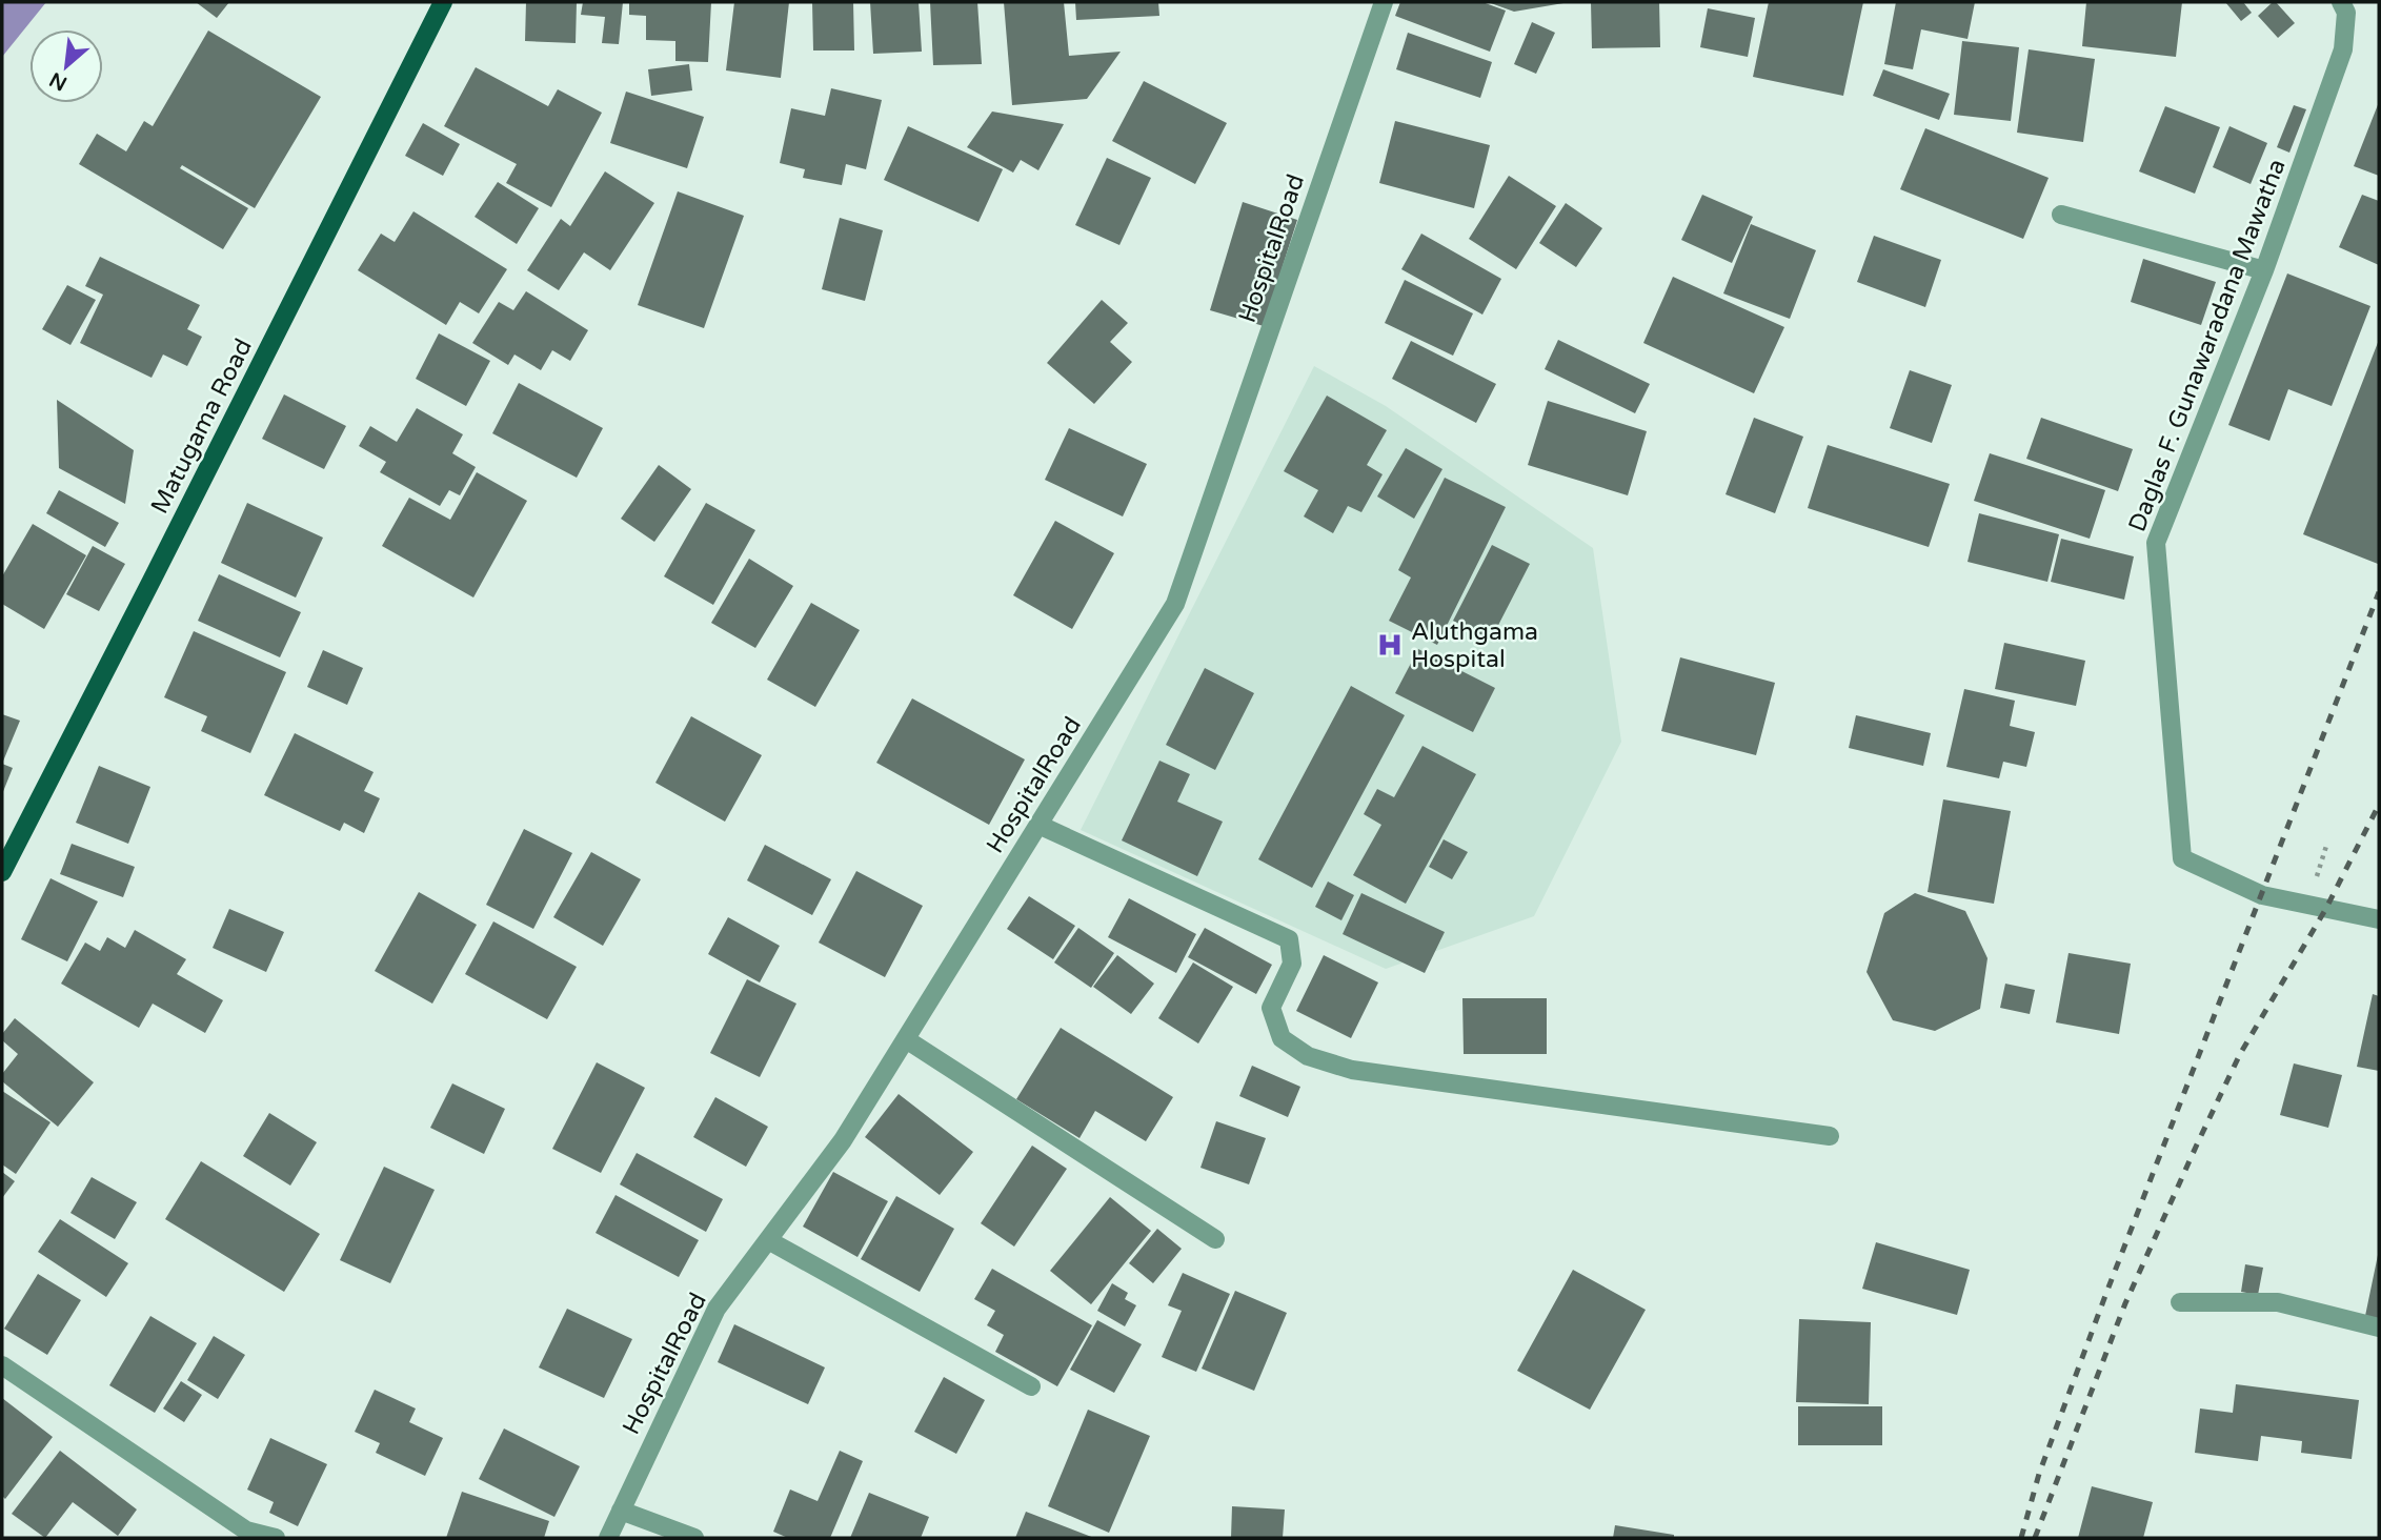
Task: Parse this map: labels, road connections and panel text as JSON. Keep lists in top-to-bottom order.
{
  "streets": {
    "main road": ["Matugama Road"],
    "street": ["HospitalRoad", "Daglas F. Gunawaradana Mawatha"]
  },
  "places": {
    "hospital": ["Aluthgama Hospital"]
  },
  "north": "bottom left"
}
